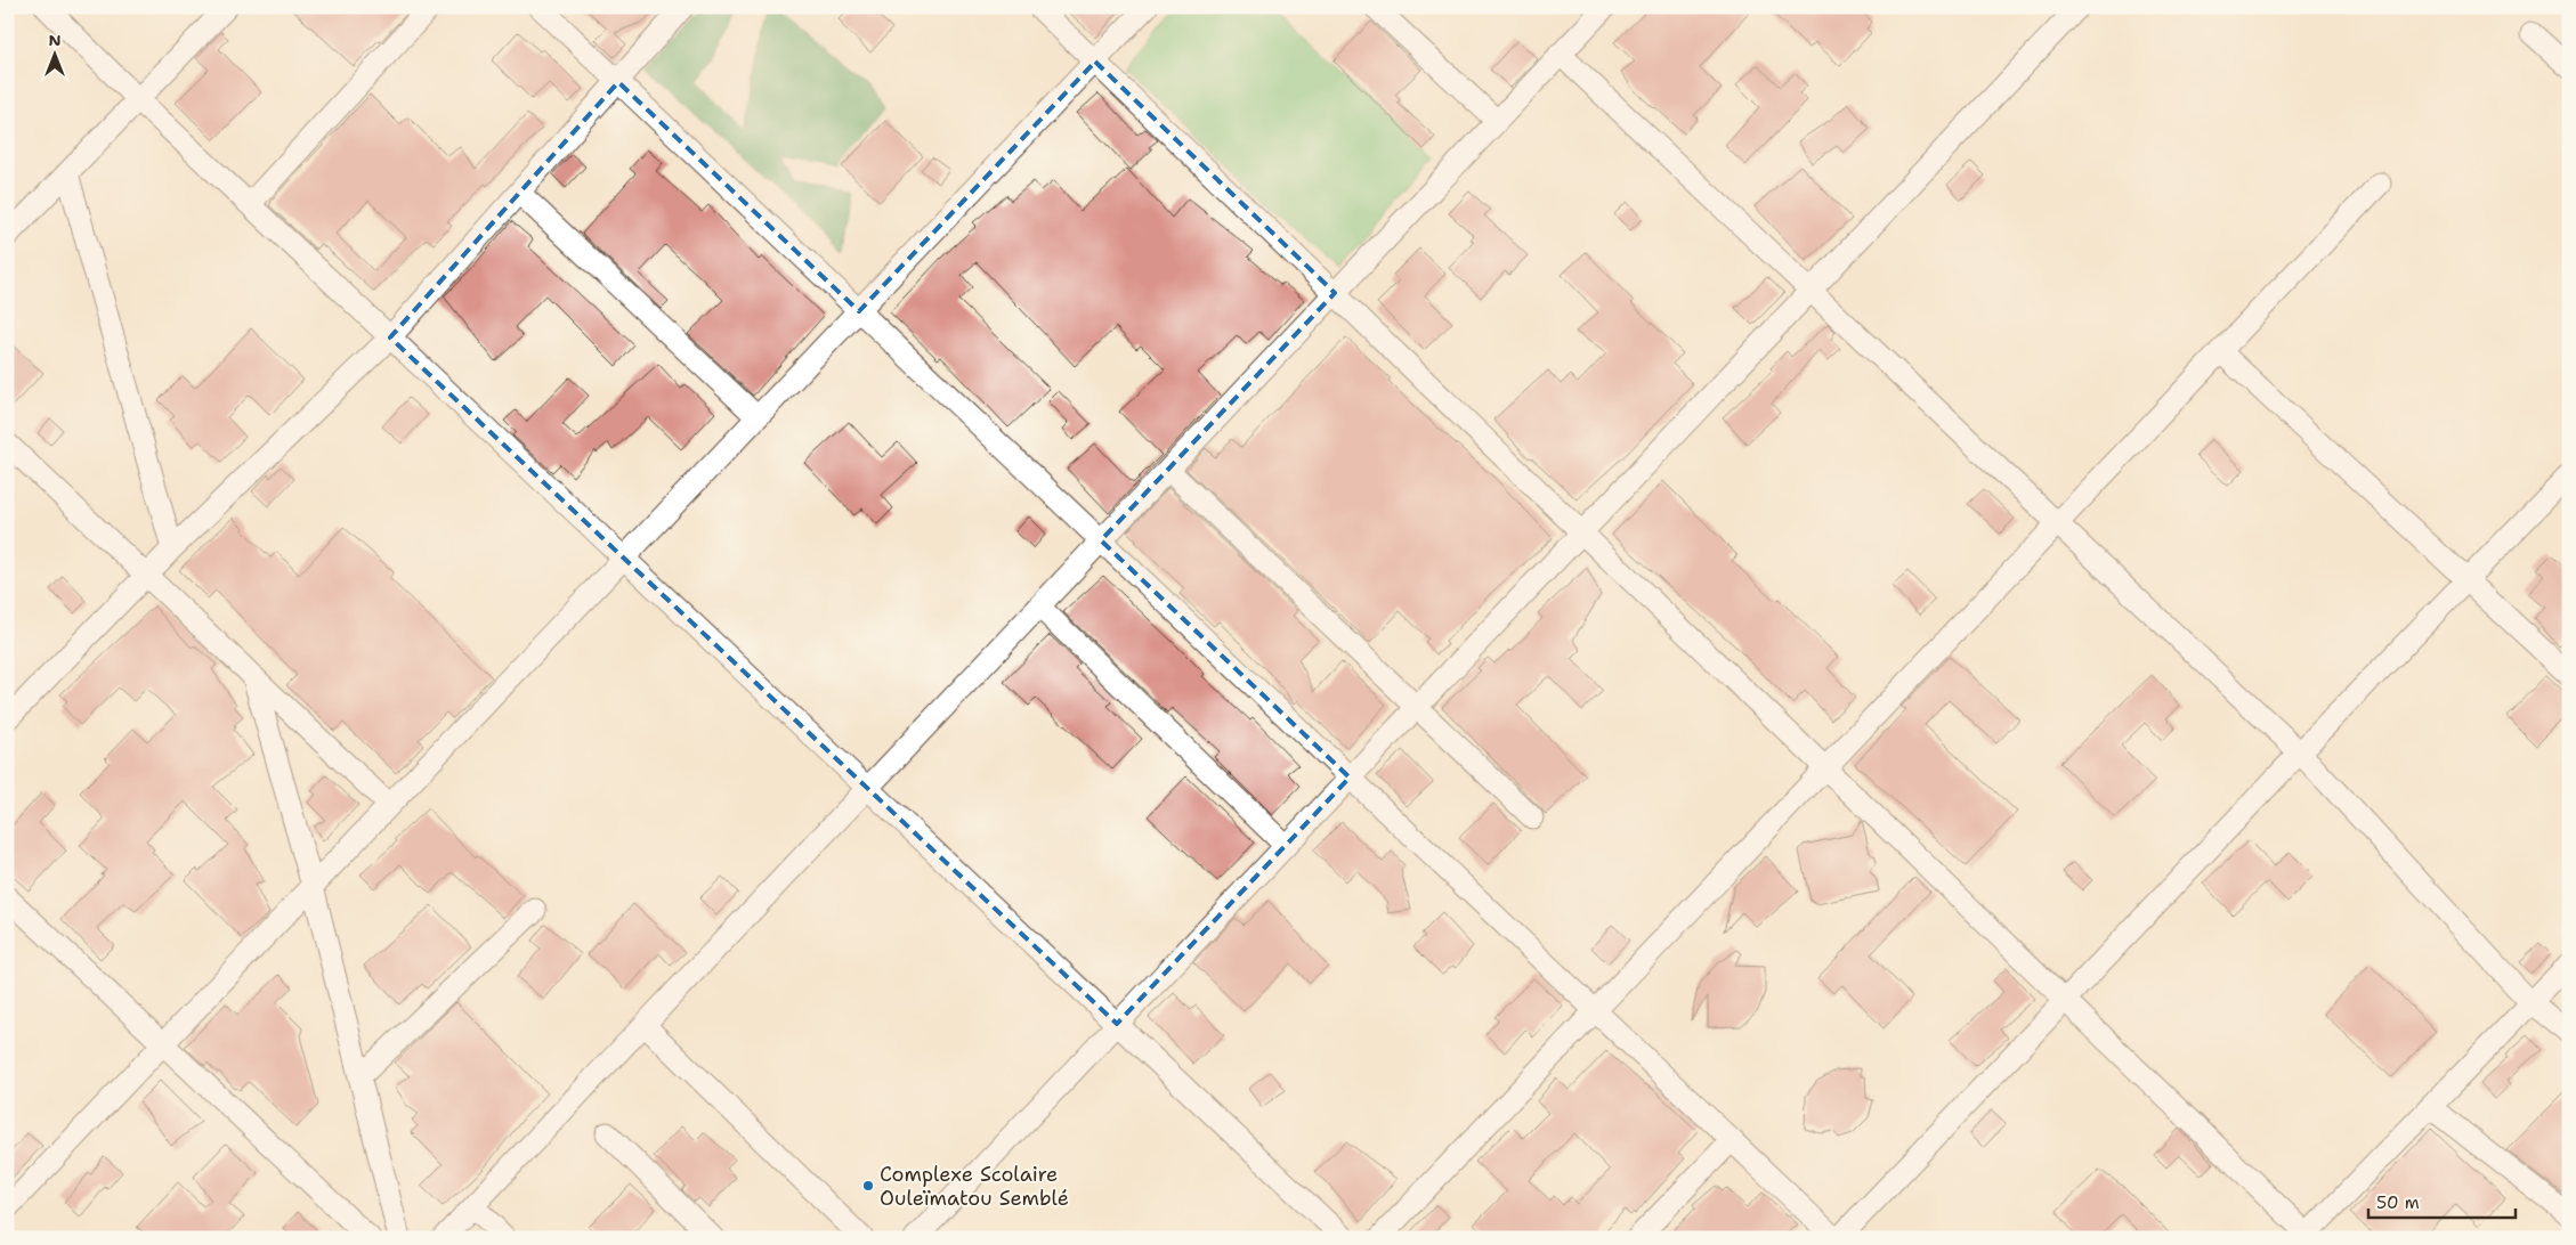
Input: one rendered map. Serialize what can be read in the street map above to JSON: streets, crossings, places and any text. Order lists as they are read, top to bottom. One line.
{"places":["Complexe Scolaire Ouleïmatou Semblé"],"scale_bar":"50 m","north":"top"}
